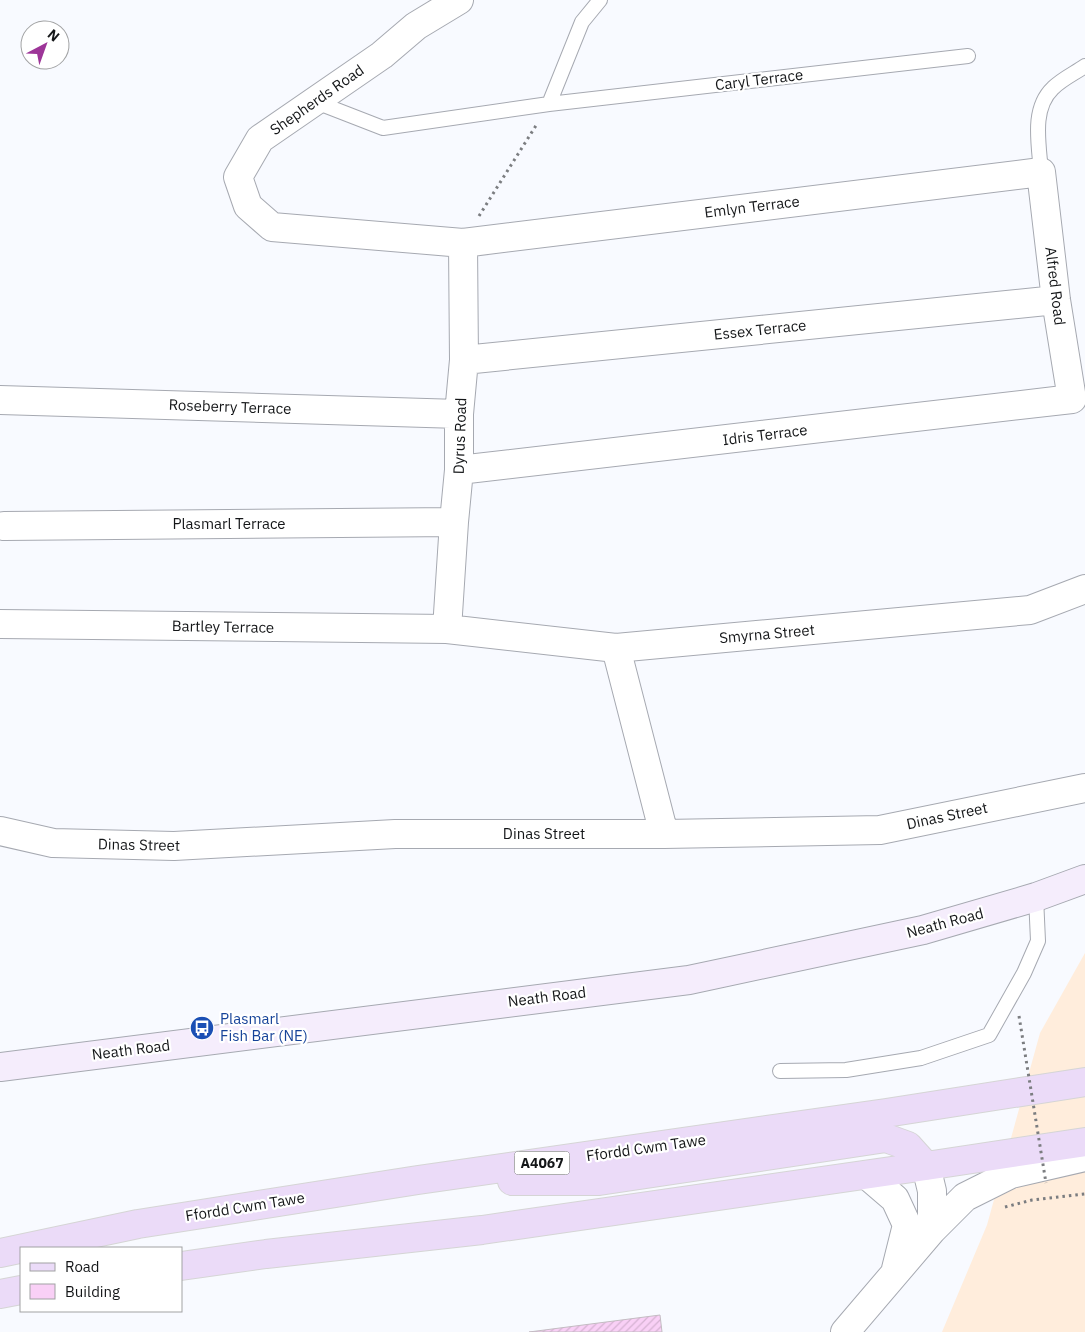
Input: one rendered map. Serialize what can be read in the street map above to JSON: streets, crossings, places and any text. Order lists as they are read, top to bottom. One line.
{"streets":{"main road":["Neath Road","Ffordd Cwm Tawe","A4067"],"street":["Shepherds Road","Emlyn Terrace","Alfred Road","Essex Terrace","Roseberry Terrace","Idris Terrace","Dyrus Road","Plasmarl Terrace","Bartley Terrace","Smyrna Street","Dinas Street"],"lane":["Caryl Terrace"]},"crossings":[["Caryl Terrace","Shepherds Road"],["Shepherds Road","Emlyn Terrace"],["Emlyn Terrace","Alfred Road"],["Emlyn Terrace","Dyrus Road"],["Alfred Road","Essex Terrace"],["Alfred Road","Idris Terrace"],["Essex Terrace","Dyrus Road"],["Roseberry Terrace","Dyrus Road"],["Idris Terrace","Dyrus Road"],["Dyrus Road","Plasmarl Terrace"],["Dyrus Road","Bartley Terrace"],["Dyrus Road","Smyrna Street"],["Bartley Terrace","Smyrna Street"]],"places":{"bus stop":["Plasmarl Fish Bar (NE)"]},"legend":["Road","Building"],"north":"top right"}
